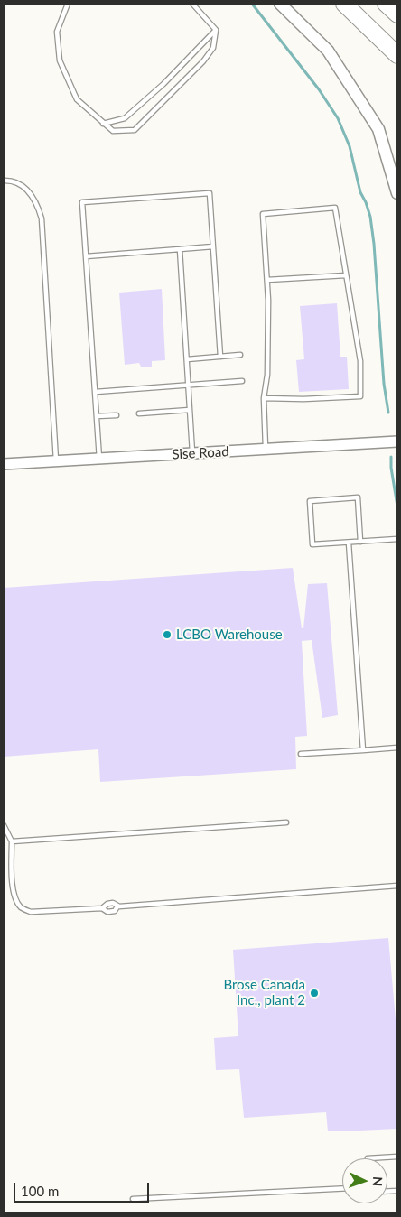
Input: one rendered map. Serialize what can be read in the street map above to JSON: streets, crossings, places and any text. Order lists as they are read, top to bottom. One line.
{"streets":{"street":["Sise Road"]},"places":["LCBO Warehouse","Brose Canada Inc., plant 2"],"scale_bar":"100 m","north":"right"}
